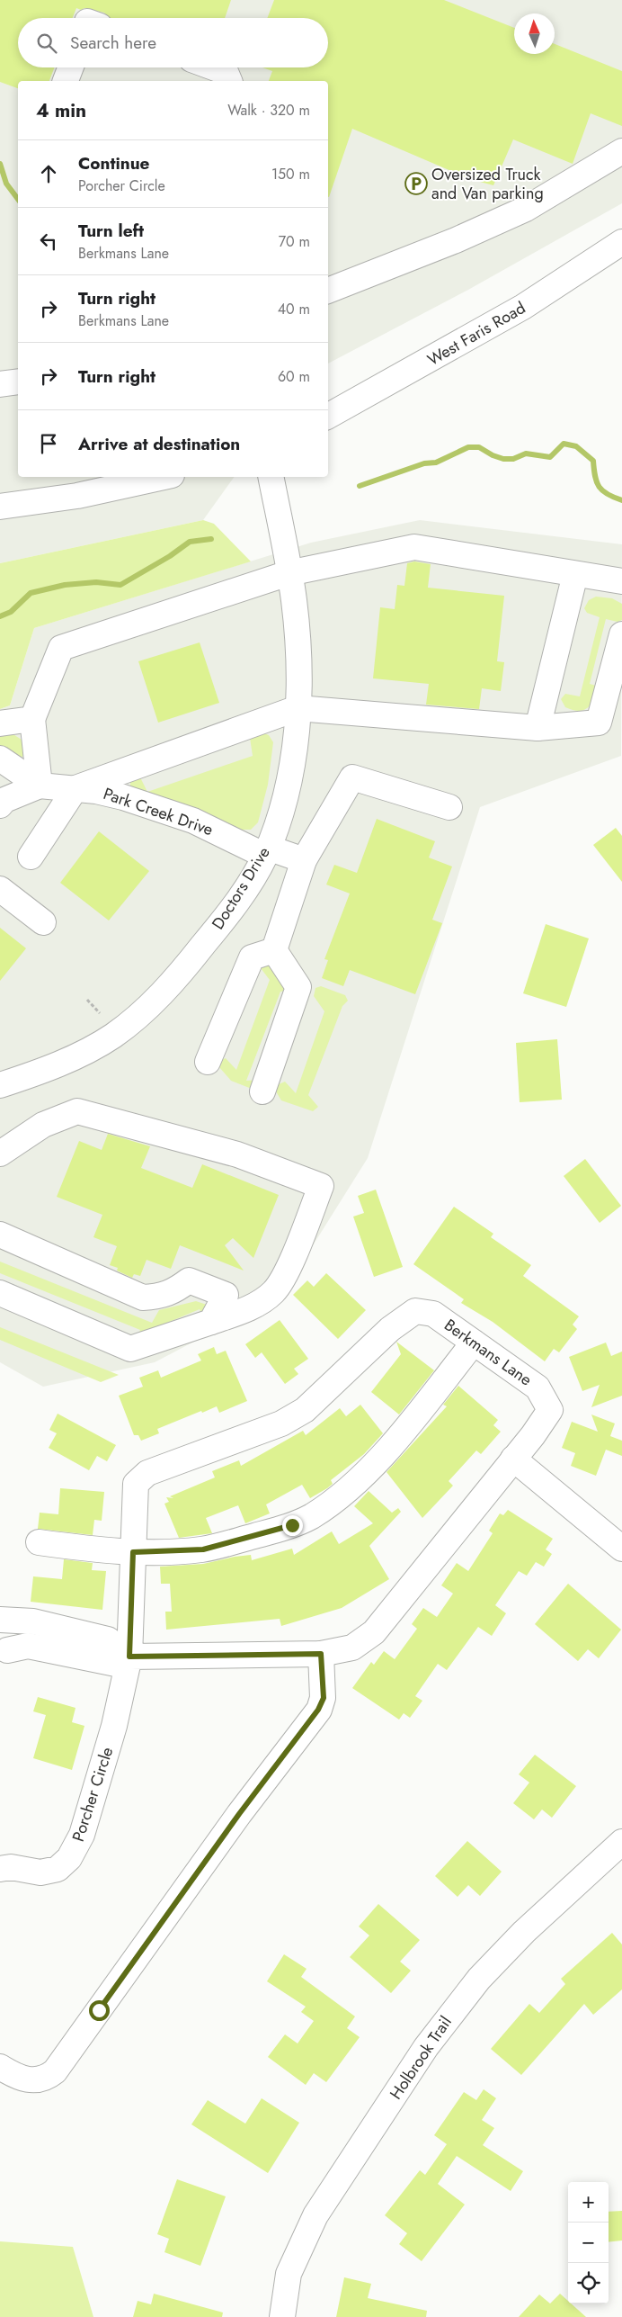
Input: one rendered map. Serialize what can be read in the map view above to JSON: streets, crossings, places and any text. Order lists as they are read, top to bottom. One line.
{"streets":{"street":["West Faris Road","Park Creek Drive","Doctors Drive","Berkmans Lane","Porcher Circle","Holbrook Trail"]},"crossings":[["Park Creek Drive","Doctors Drive"],["Berkmans Lane","Porcher Circle"]],"places":{"parking":["Oversized Truck and Van parking"]},"north":"top","page":{"search":"Search here","heading":["4 min","Walk · 320 m"],"list":[["Continue","Porcher Circle","150 m"],["Turn left","Berkmans Lane","70 m"],["Turn right","Berkmans Lane","40 m"],["Turn right","60 m"],"Arrive at destination"],"map_buttons":["+","−"]}}
